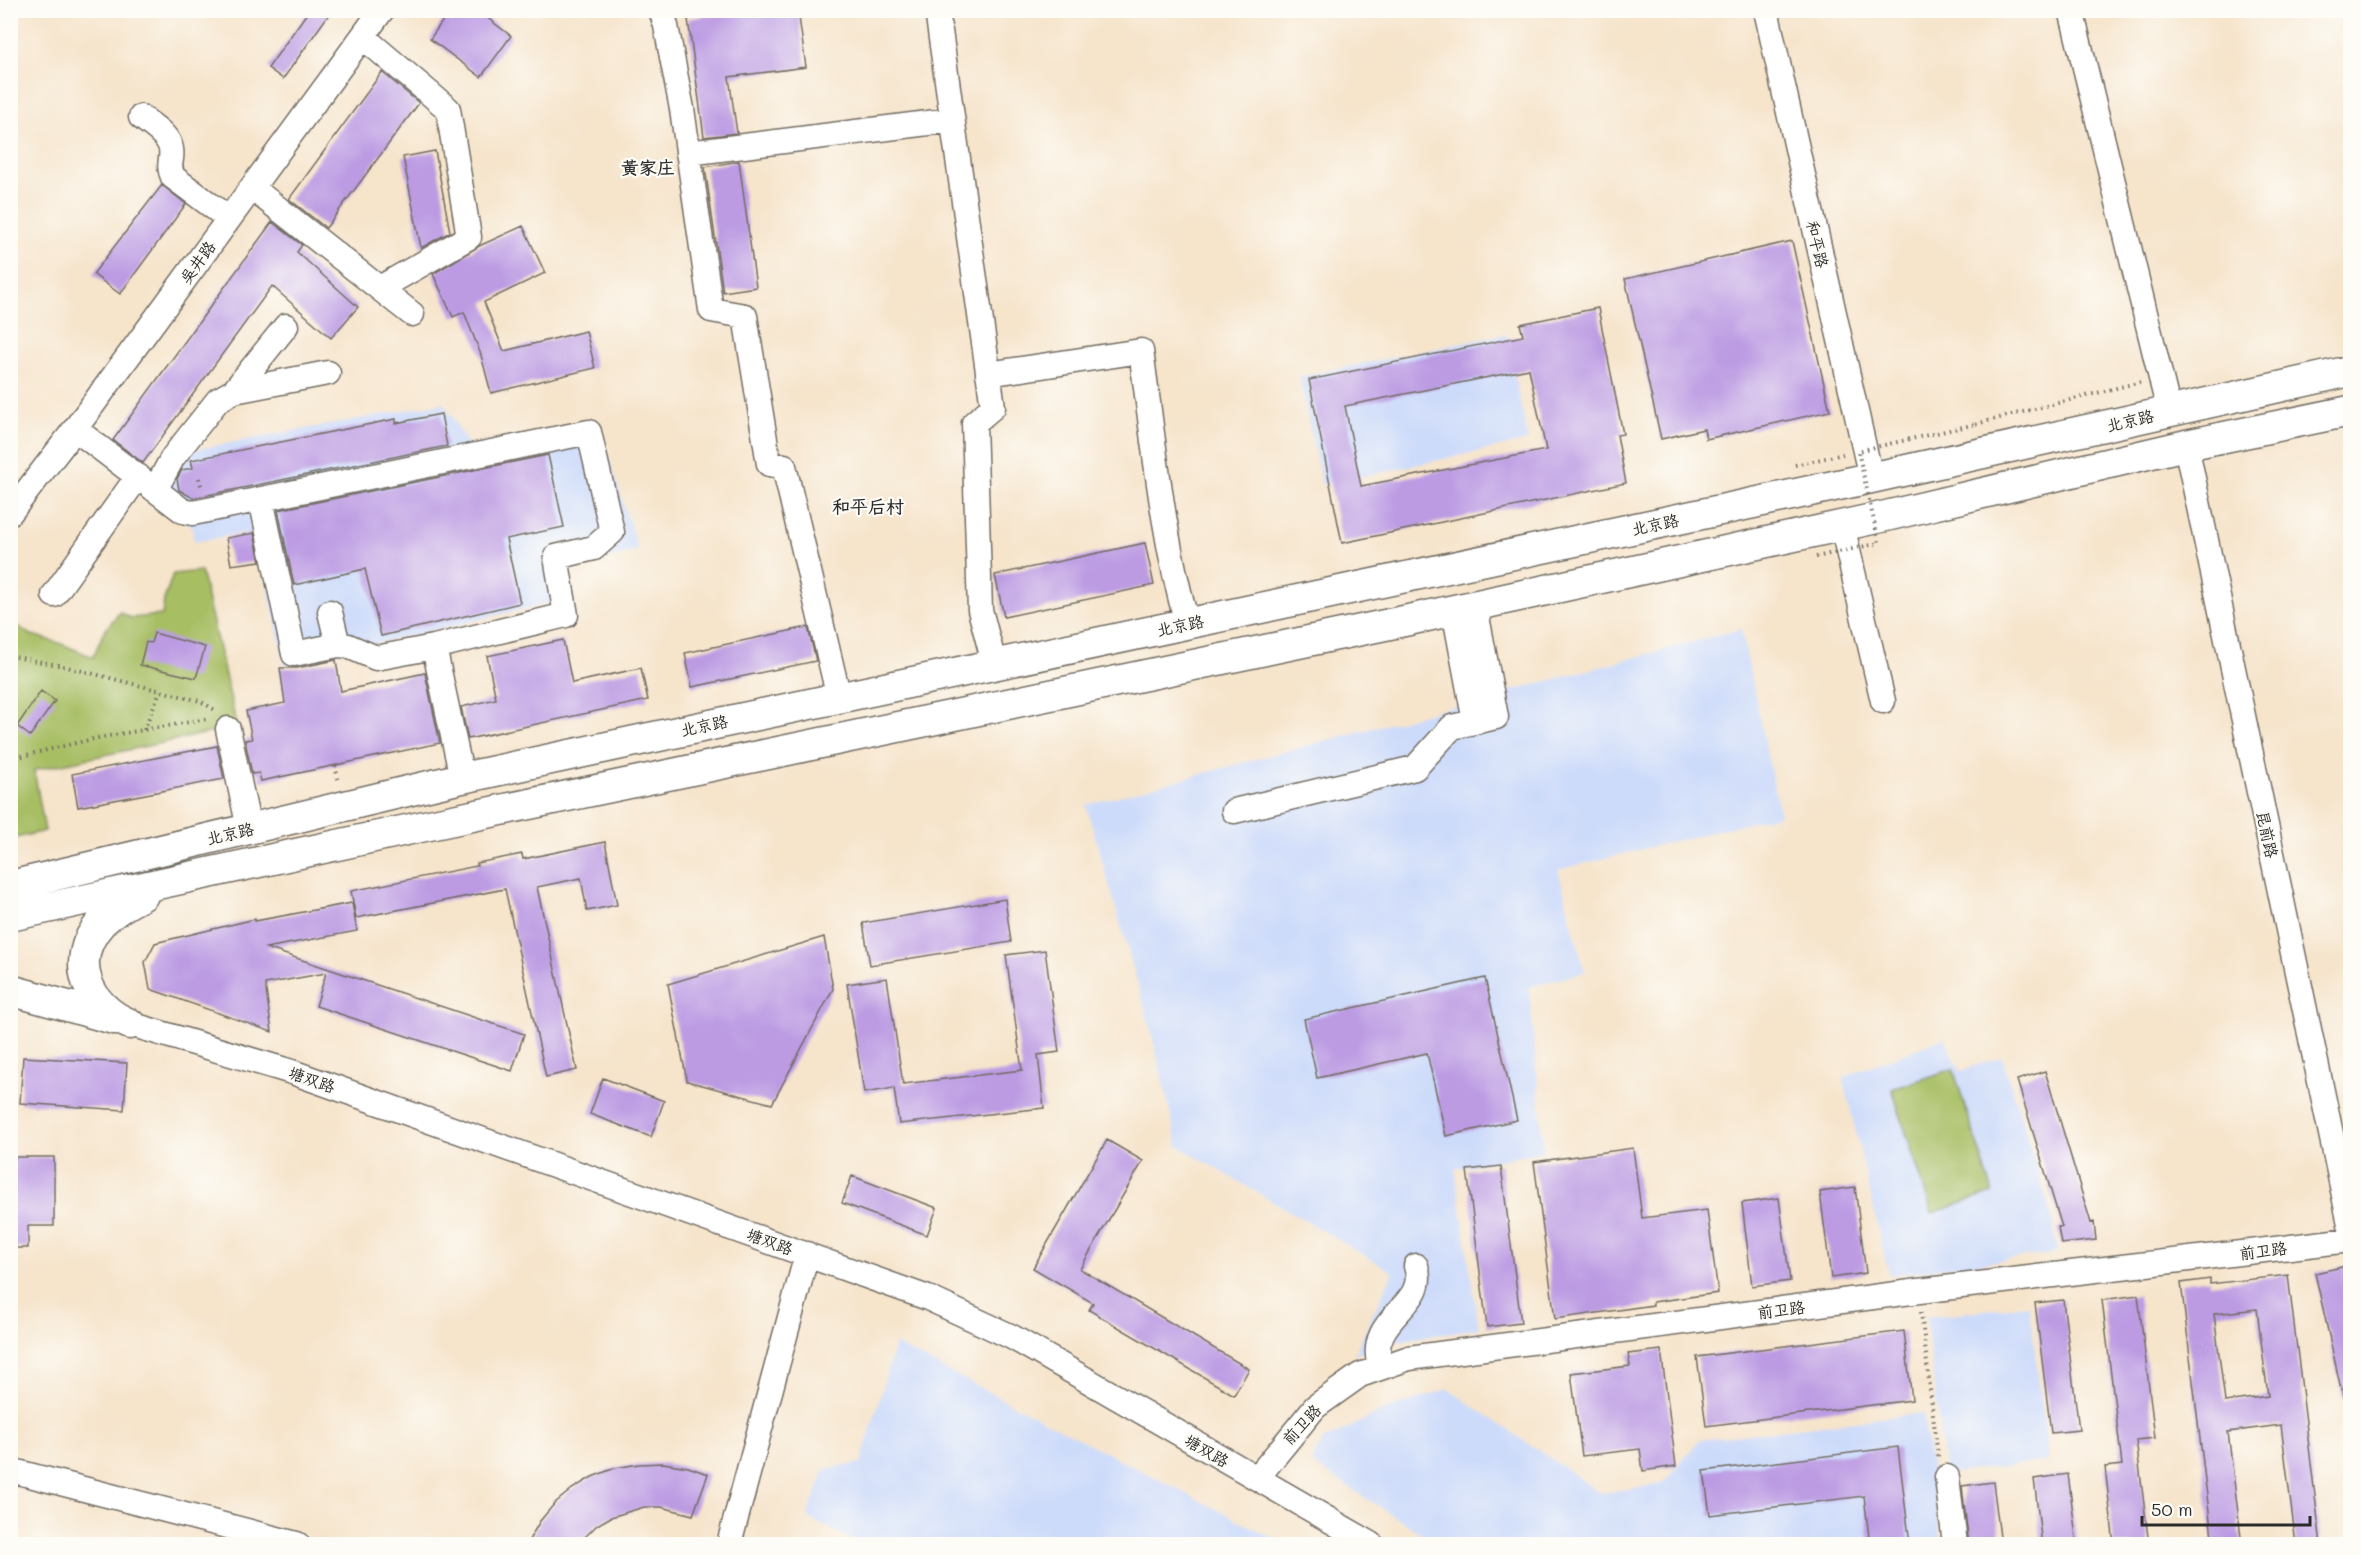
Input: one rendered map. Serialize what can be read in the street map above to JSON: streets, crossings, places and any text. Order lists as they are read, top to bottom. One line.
{"streets":{"main road":["北京路"],"street":["和平路","吴井路","昆前路","塘双路","前卫路"]},"crossings":[["和平路","北京路"],["塘双路","前卫路"]],"districts":["黄家庄","和平后村"],"scale_bar":"50 m"}
